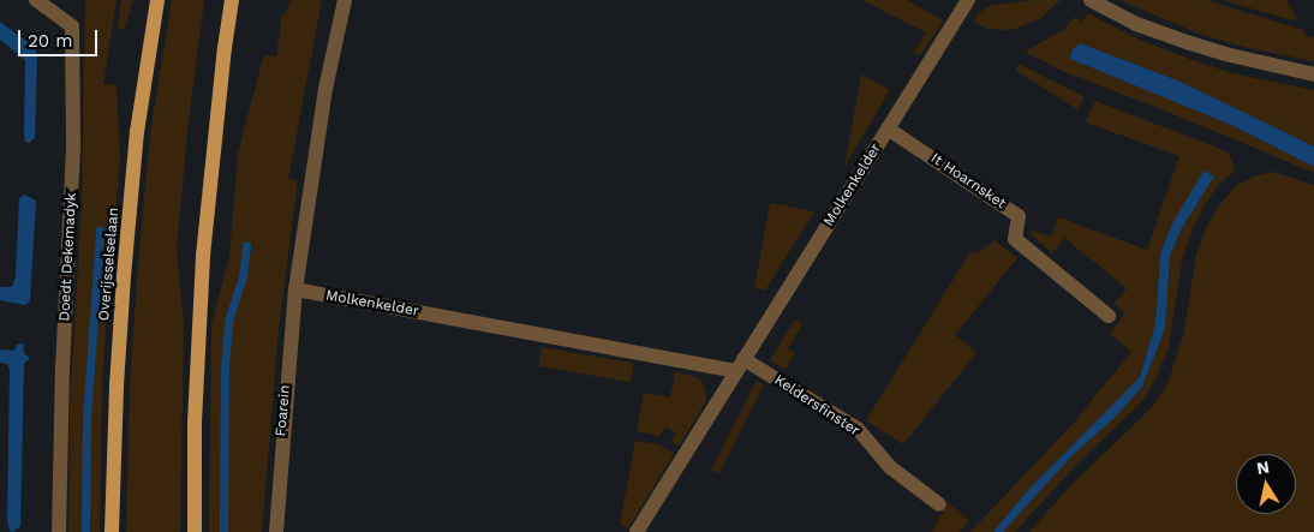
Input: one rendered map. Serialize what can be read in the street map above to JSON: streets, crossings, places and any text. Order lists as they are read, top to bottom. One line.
{"streets":{"main road":["Overijsselselaan"],"street":["It Hoarnsket","Molkenkelder","Doedt Dekemadyk","Keldersfinster","Foarein"]},"crossings":[["It Hoarnsket","Molkenkelder"],["Molkenkelder","Keldersfinster"],["Molkenkelder","Foarein"]],"scale_bar":"20 m","north":"top"}
